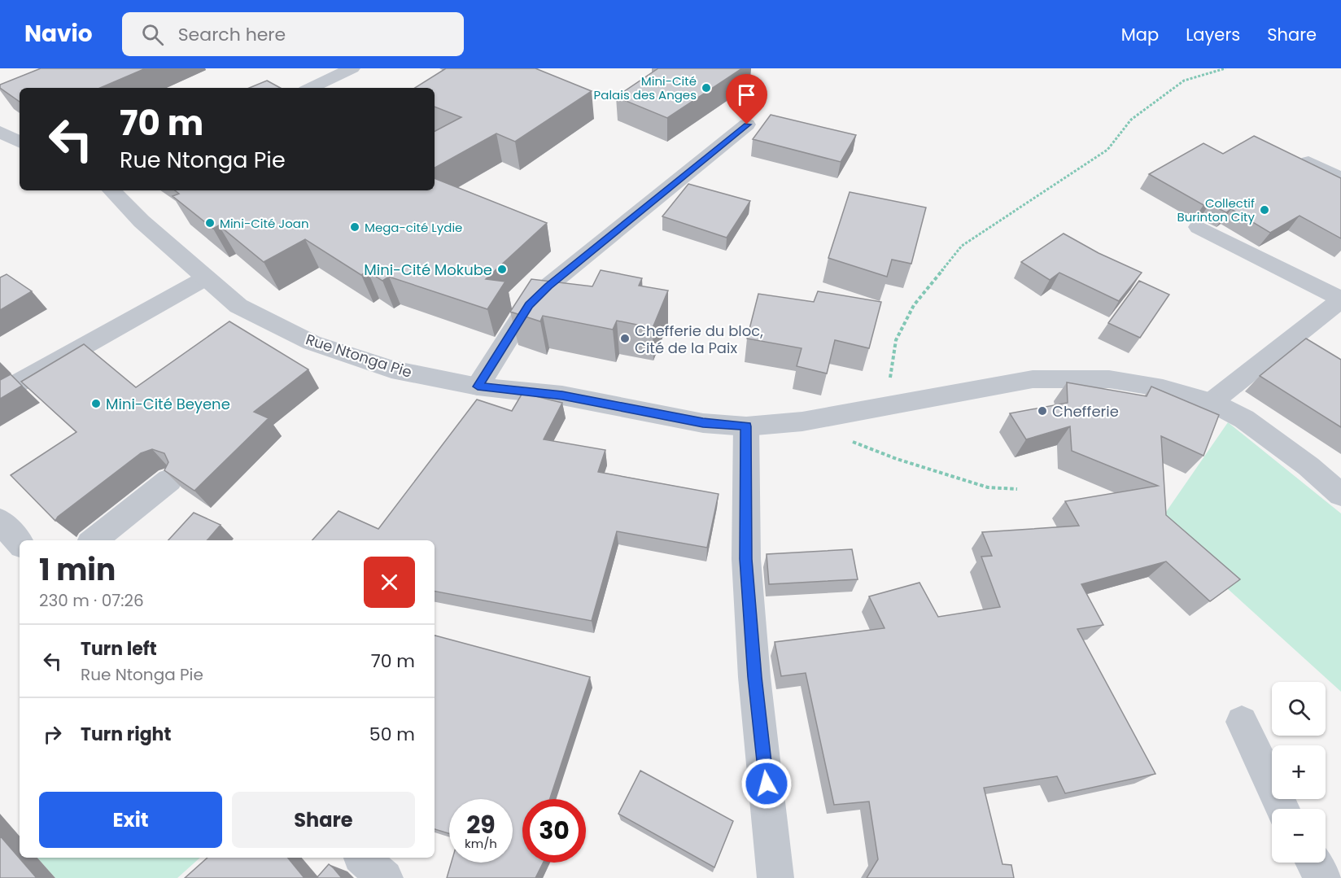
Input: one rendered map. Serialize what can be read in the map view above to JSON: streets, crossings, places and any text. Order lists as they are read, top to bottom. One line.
{"streets":{"street":["Rue Ntonga Pie"]},"places":["Mini-Cité Palais des Anges","Collectif Burinton City","Mini-Cité Joan","Mega-cité Lydie","Mini-Cité Mokube","Chefferie du bloc, Cité de la Paix","Mini-Cité Beyene","Chefferie"],"page":{"header":"Navio","search":"Search here","nav":["Map","Layers","Share"],"turn":["70 m","Rue Ntonga Pie"],"heading":["1 min","230 m · 07:26"],"list":[{"name":"Turn left","note":"Rue Ntonga Pie","value":"70 m"},{"name":"Turn right","value":"50 m"}],"map_buttons":["+","−"],"buttons":["Exit","Share"],"speed":"29 km/h","limit":"30"}}
